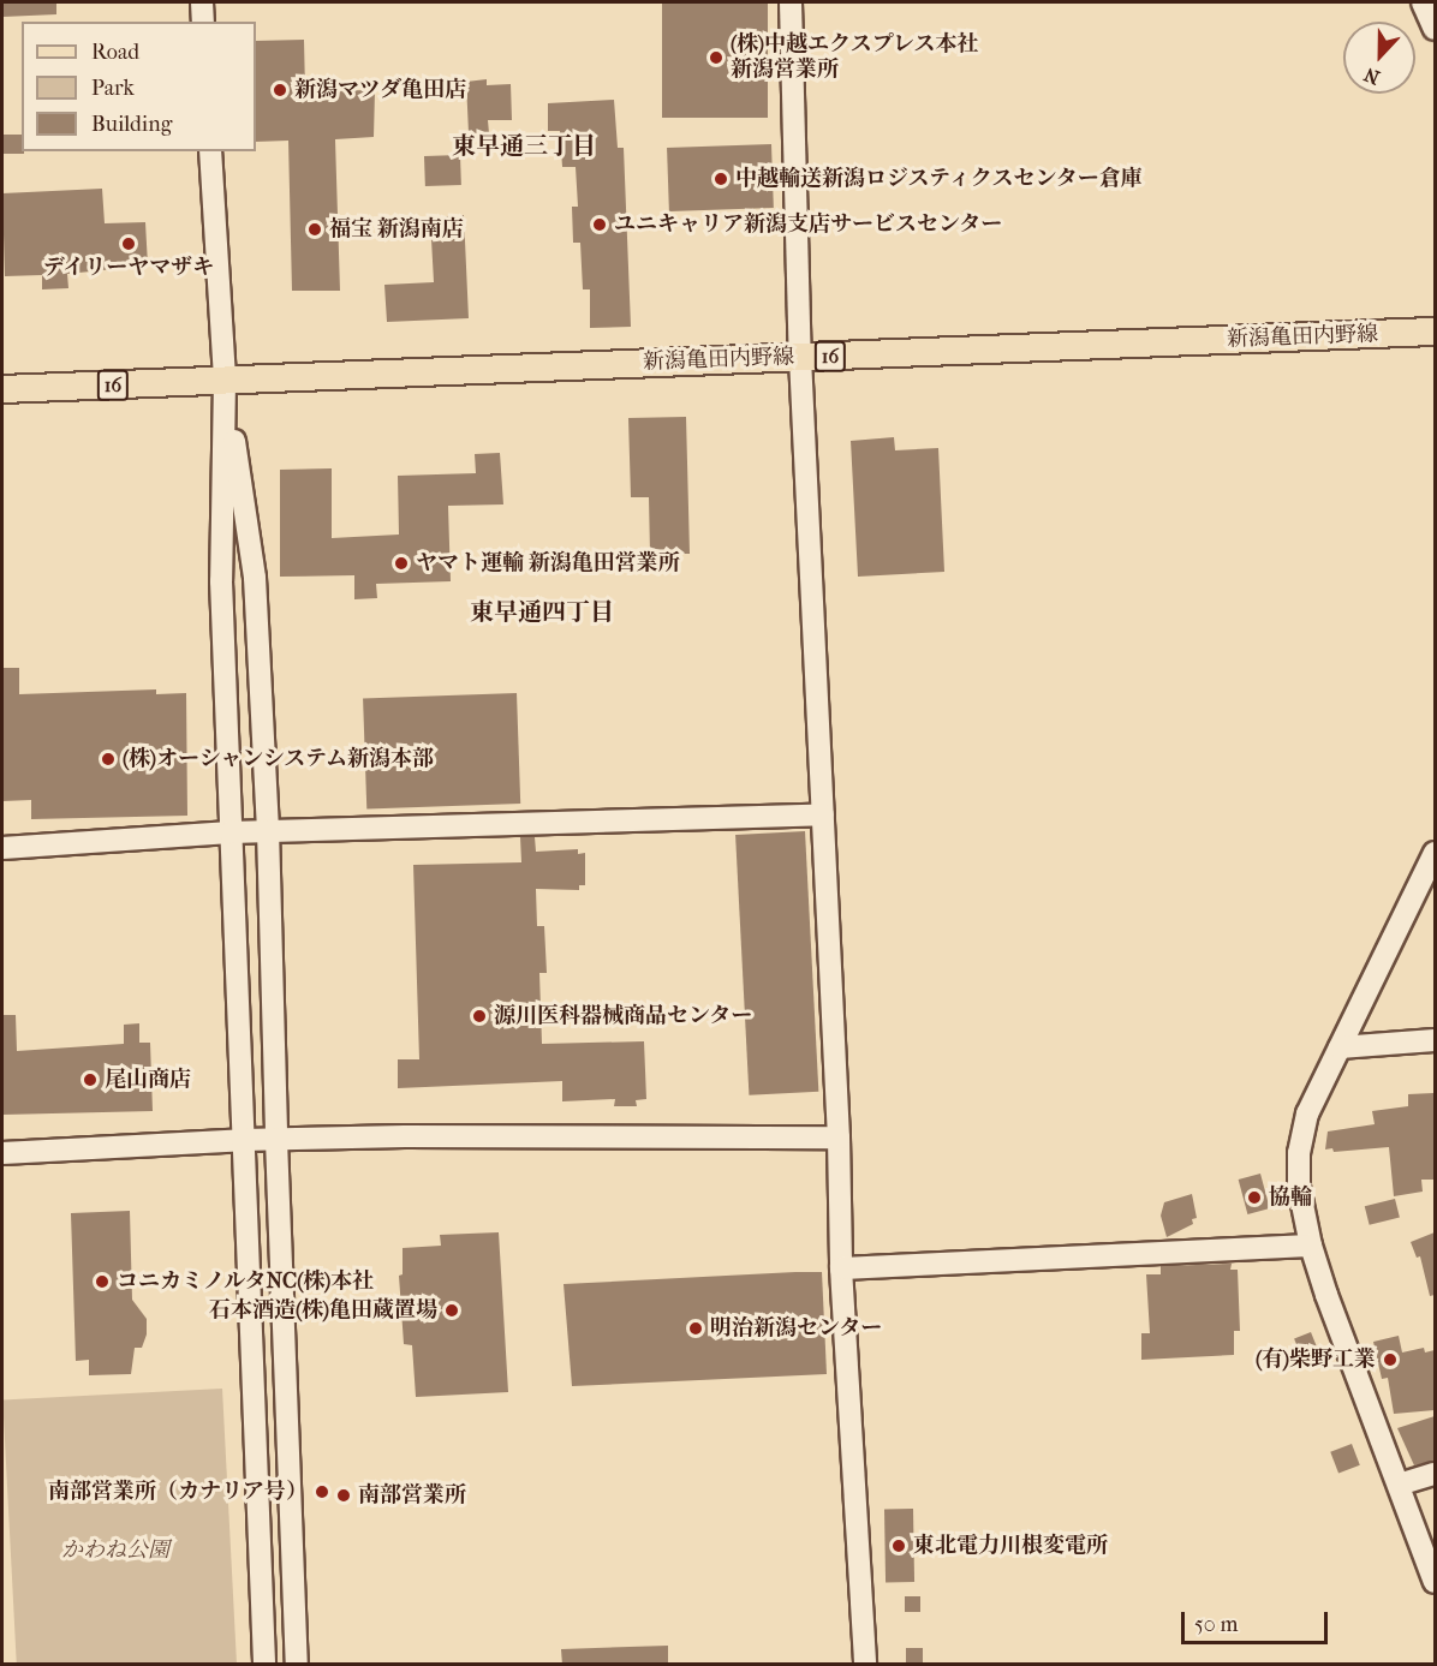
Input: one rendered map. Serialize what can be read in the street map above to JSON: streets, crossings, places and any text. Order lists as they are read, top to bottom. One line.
{"streets":{"main road":["新潟亀田内野線","16"]},"districts":["東早通三丁目","東早通四丁目"],"parks":["かわね公園"],"places":["(株)中越エクスプレス本社 新潟営業所","新潟マツダ亀田店","中越輸送新潟ロジスティクスセンター倉庫","ユニキャリア新潟支店サービスセンター","福宝 新潟南店","デイリーヤマザキ","ヤマト運輸 新潟亀田営業所","(株)オーシャンシステム新潟本部","源川医科器械商品センター","尾山商店","協輪","コニカミノルタNC(株)本社","石本酒造(株)亀田蔵置場","明治新潟センター","(有)柴野工業","南部営業所（カナリア号）","南部営業所","東北電力川根変電所"],"legend":["Road","Park","Building"],"scale_bar":"50 m","north":"bottom"}
